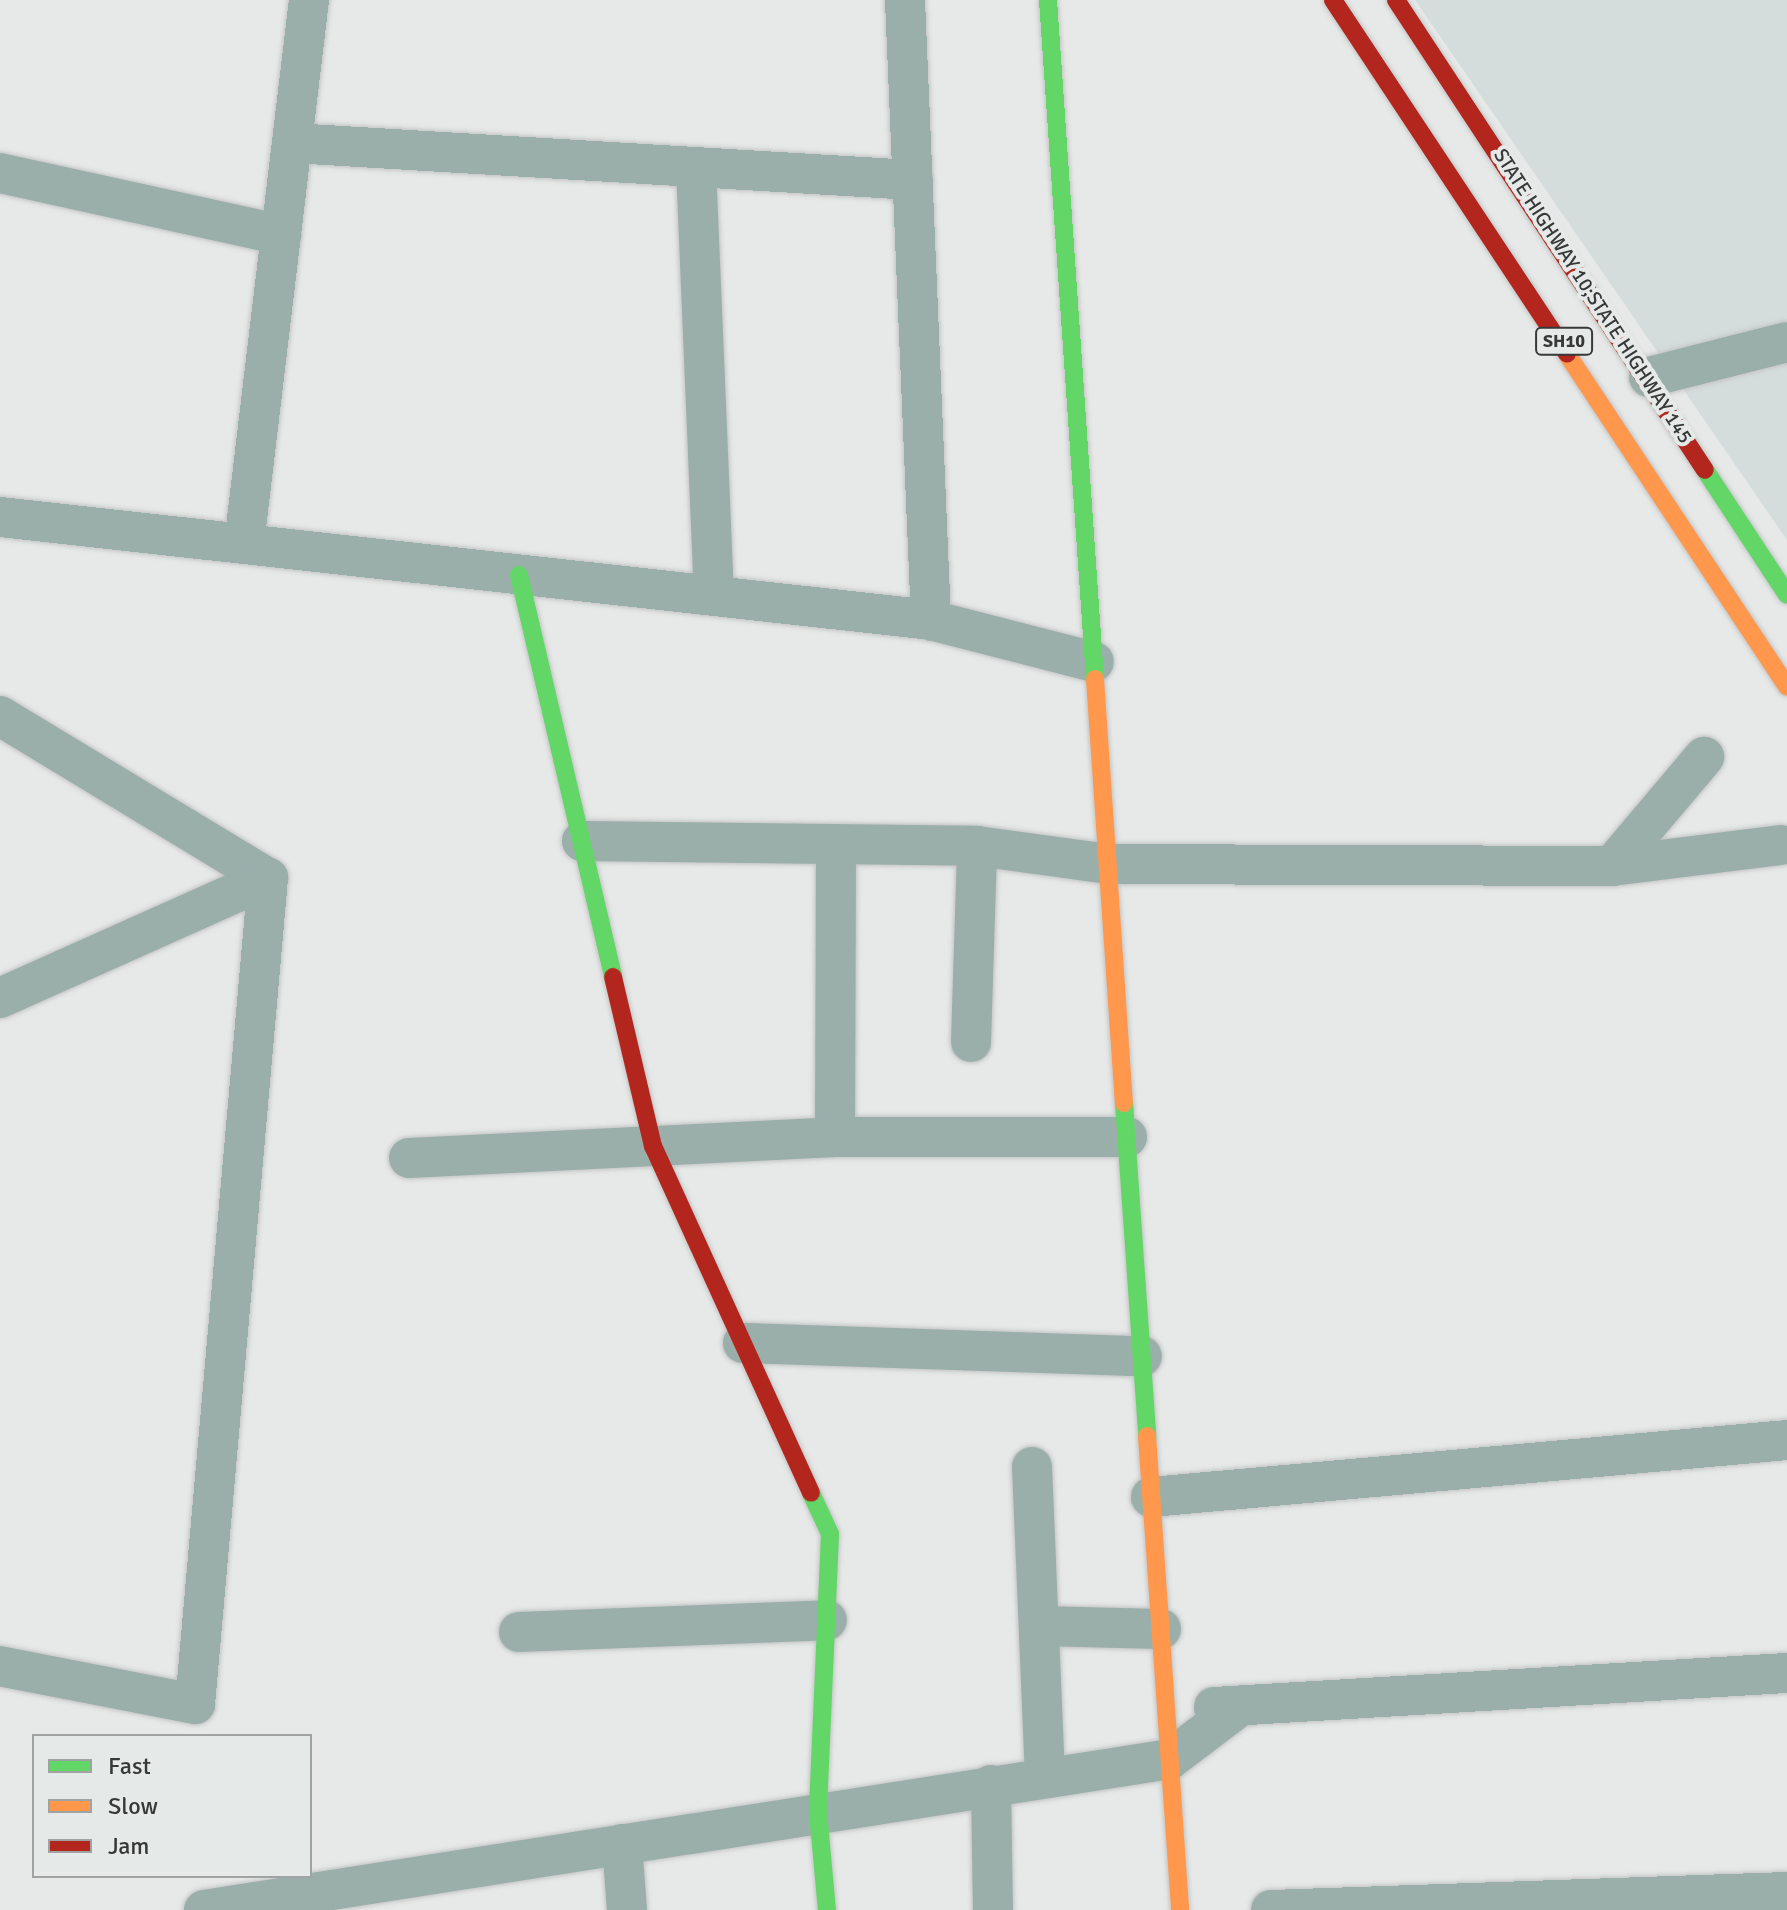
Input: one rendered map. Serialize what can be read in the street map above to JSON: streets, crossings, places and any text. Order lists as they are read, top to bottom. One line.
{"streets":{"street":["STATE HIGHWAY 10;STATE HIGHWAY 145","SH10"]},"legend":["Fast","Slow","Jam"]}
